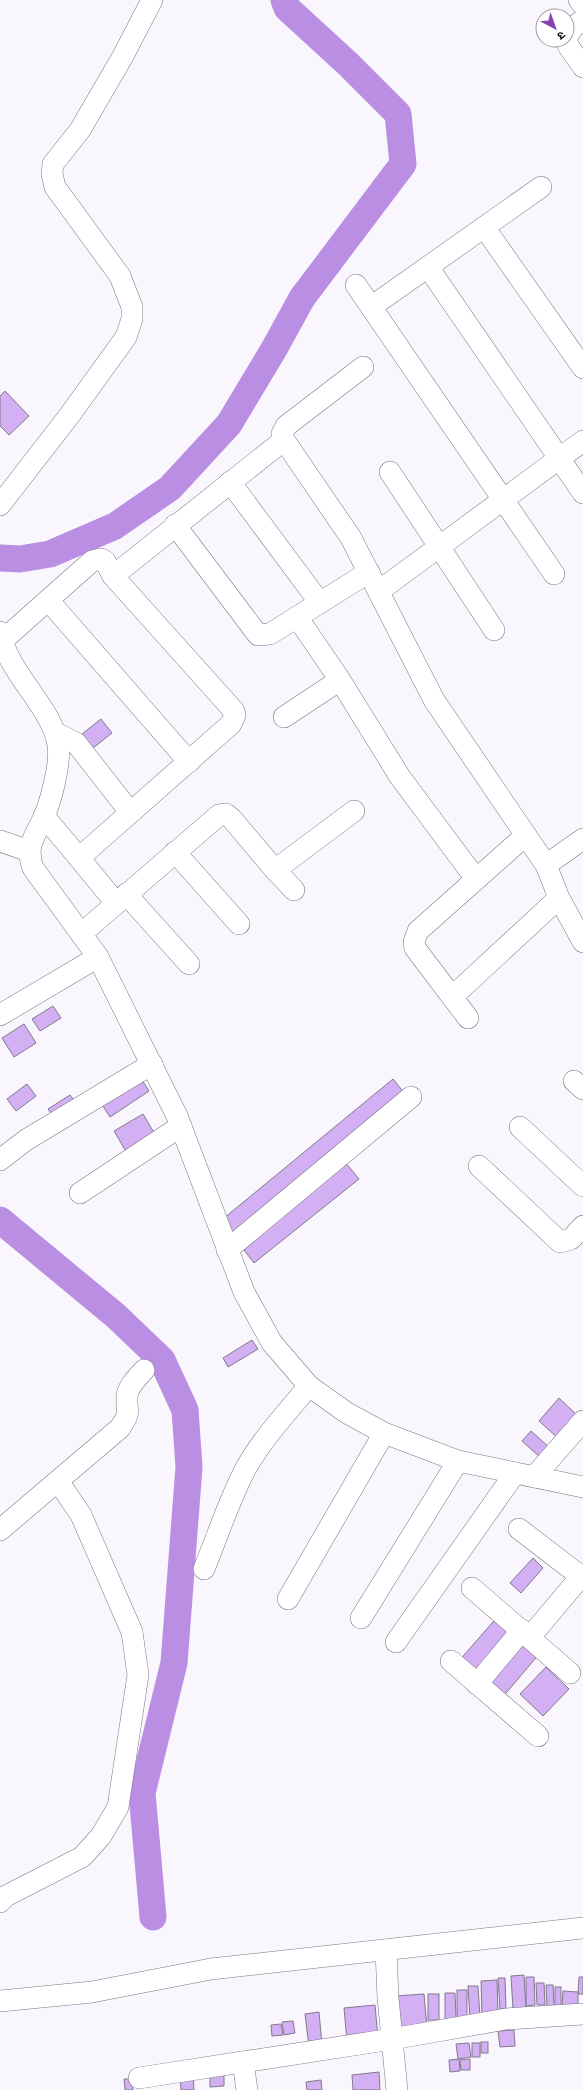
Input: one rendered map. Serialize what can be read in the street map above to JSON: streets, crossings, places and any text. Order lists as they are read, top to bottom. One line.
{"north":"bottom right"}
